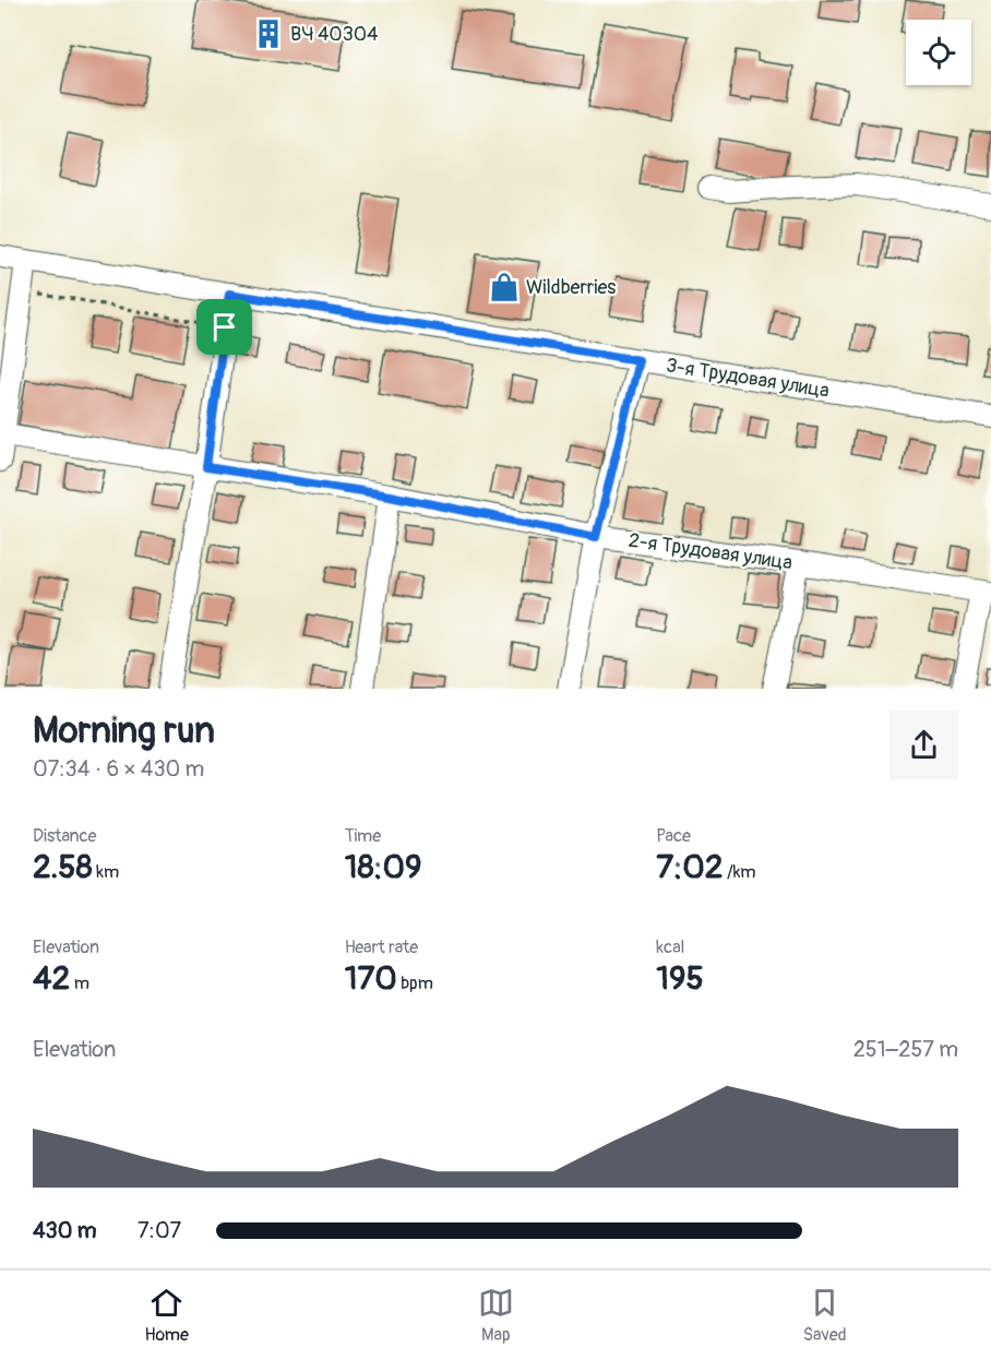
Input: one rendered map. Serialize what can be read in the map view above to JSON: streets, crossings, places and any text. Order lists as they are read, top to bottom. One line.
{"streets":{"street":["3-я Трудовая улица","2-я Трудовая улица"]},"places":{"building":["ВЧ 40304"],"shop":["Wildberries"]},"page":{"heading":["Morning run","07:34 · 6 × 430 m"],"stats":[["Distance","2.58 km"],["Time","18:09"],["Pace","7:02 /km"],["Elevation","42 m"],["Heart rate","170 bpm"],["kcal","195"]],"chart":["Elevation","251–257 m"],"list":[{"name":"430 m","note":"7:07"}],"tabs":["Home","Map","Saved"]}}
